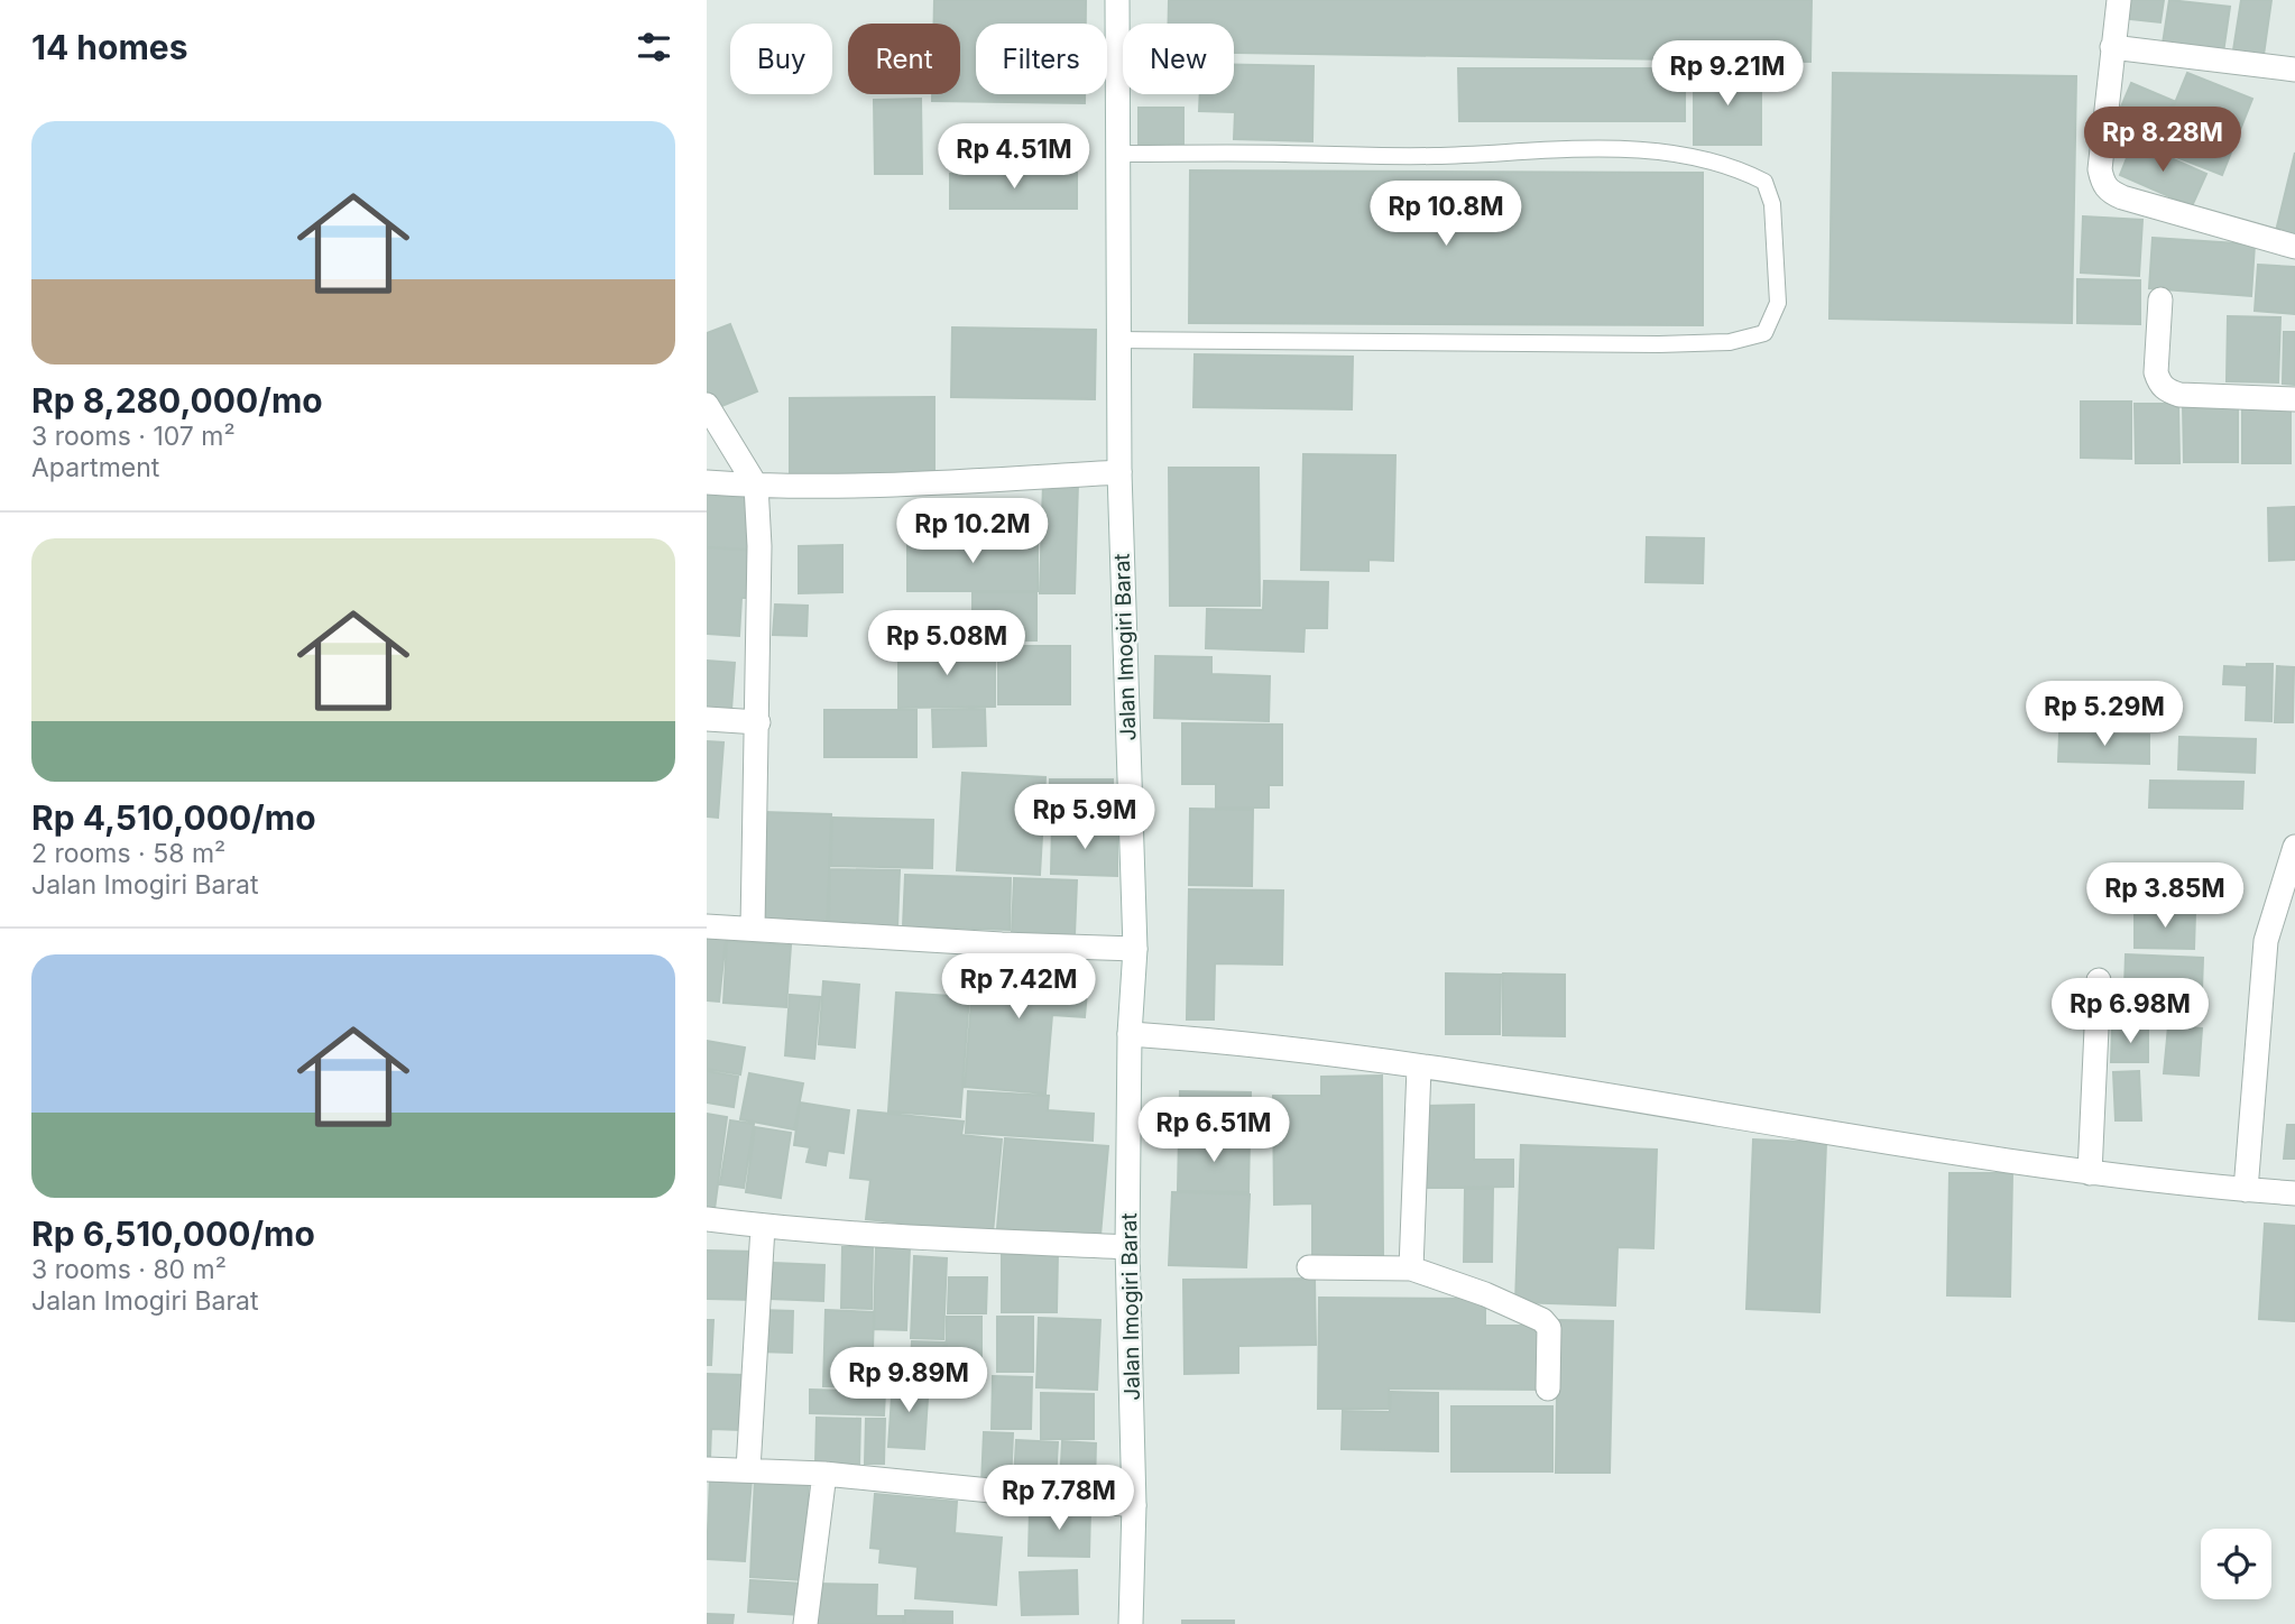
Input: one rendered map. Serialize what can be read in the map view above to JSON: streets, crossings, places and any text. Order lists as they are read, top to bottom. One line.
{"streets":{"street":["Jalan Imogiri Barat"]},"page":{"heading":"14 homes","chip":["Buy","Rent","Filters","New"],"price":["Rp 9.21M","Rp 8.28M","Rp 4.51M","Rp 10.8M","Rp 10.2M","Rp 5.08M","Rp 5.29M","Rp 5.9M","Rp 3.85M","Rp 7.42M","Rp 6.98M","Rp 6.51M","Rp 9.89M","Rp 7.78M"],"list":[{"name":"Rp 8,280,000/mo","note":"3 rooms · 107 m² · Apartment"},{"name":"Rp 4,510,000/mo","note":"2 rooms · 58 m² · Jalan Imogiri Barat"},{"name":"Rp 6,510,000/mo","note":"3 rooms · 80 m² · Jalan Imogiri Barat"}]}}
